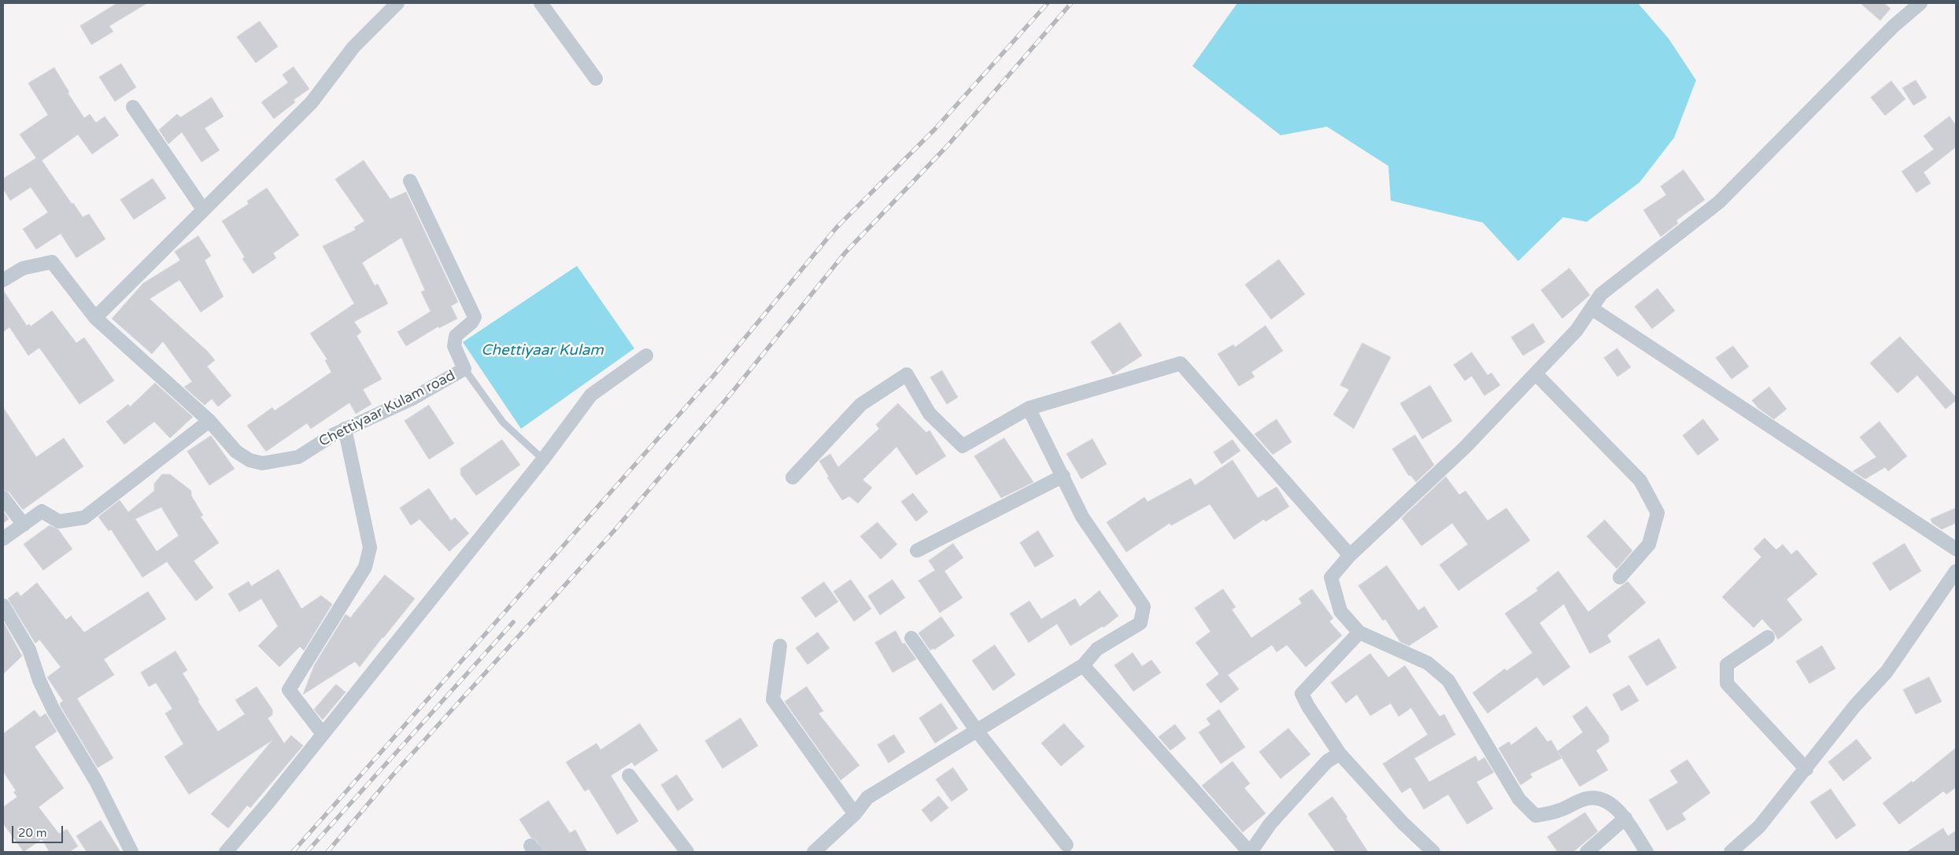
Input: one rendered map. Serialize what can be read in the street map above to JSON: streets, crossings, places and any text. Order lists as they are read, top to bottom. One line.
{"streets":{"street":["Chettiyaar Kulam road"]},"water":["Chettiyaar Kulam"],"scale_bar":"20 m"}
